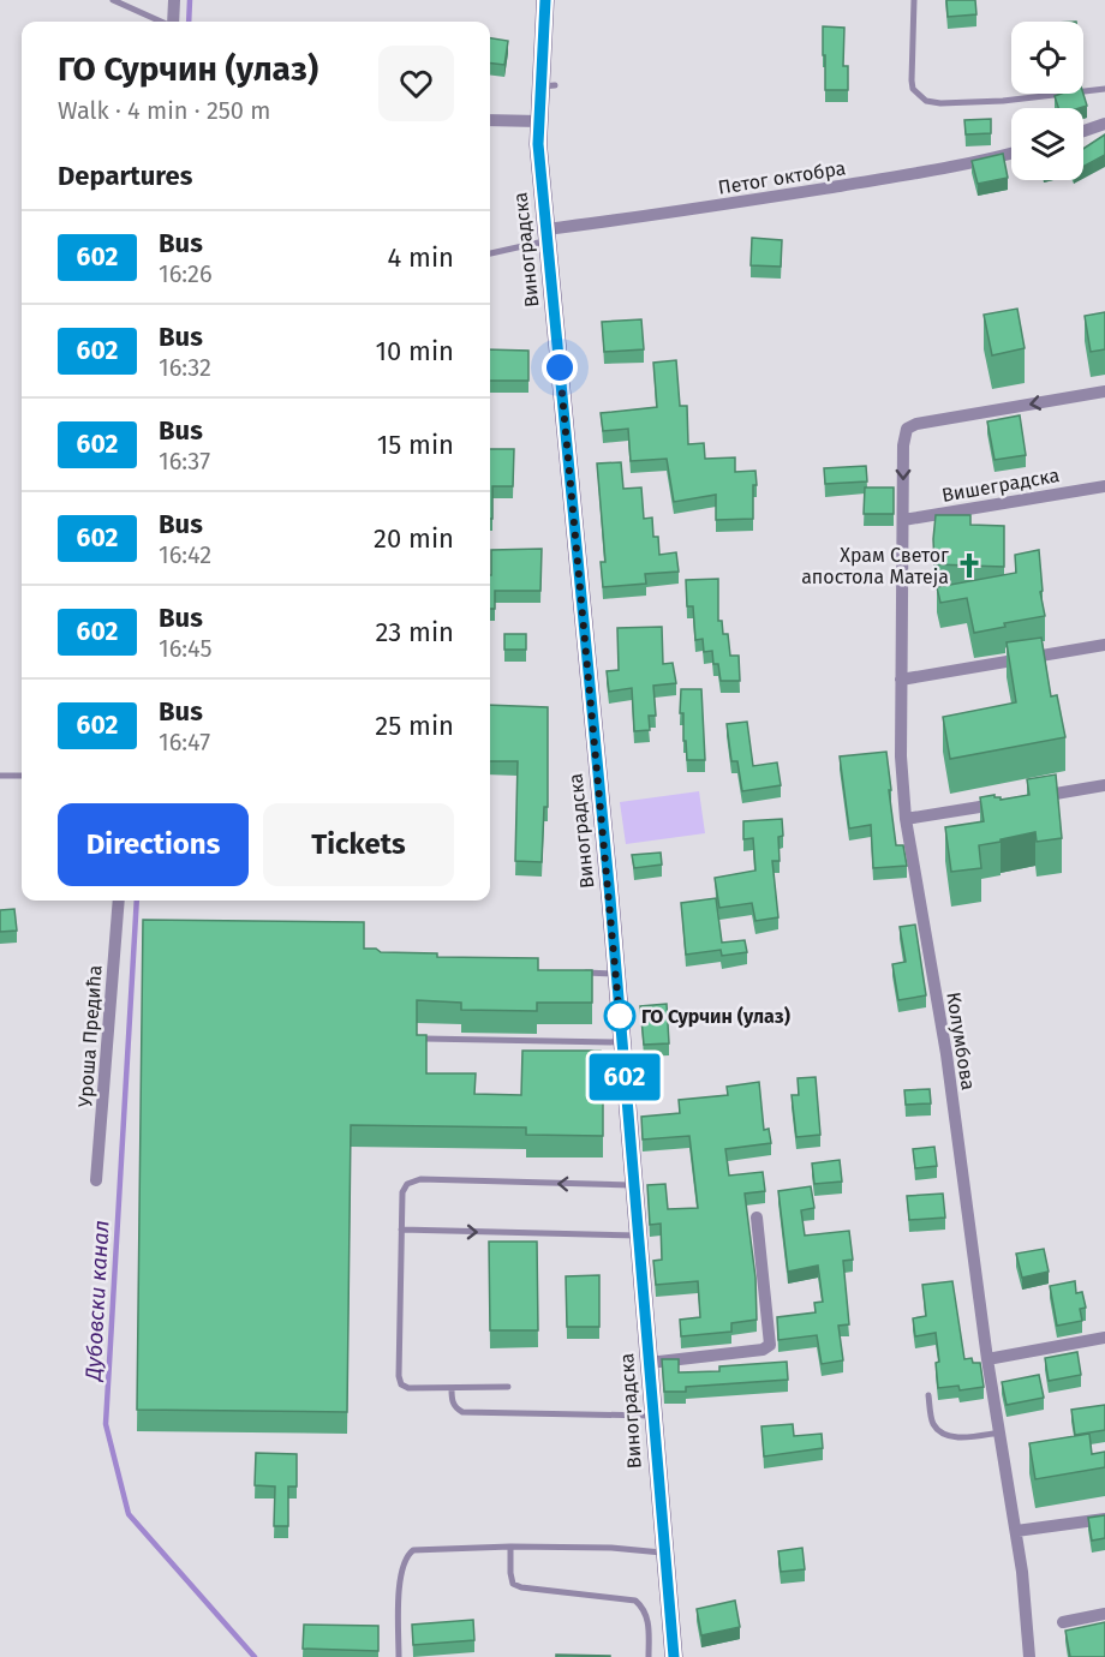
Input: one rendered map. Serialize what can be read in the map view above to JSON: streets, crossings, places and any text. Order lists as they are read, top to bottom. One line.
{"streets":{"street":["Петог октобра","Виноградска","Вишеградска","Уроша Предића","Колумбова"]},"crossings":[["Петог октобра","Виноградска"],["Вишеградска","Колумбова"]],"water":["Дубовски канал"],"places":{"church":["Храм Светог апостола Матеја"],"other":["ГО Сурчин (улаз)"]},"lines":["bus line 602"],"page":{"on_map":"602","heading":[["ГО Сурчин (улаз)","Walk · 4 min · 250 m"],"Departures"],"list":[{"mark":"602","name":"Bus","note":"16:26","value":"4 min"},{"mark":"602","name":"Bus","note":"16:32","value":"10 min"},{"mark":"602","name":"Bus","note":"16:37","value":"15 min"},{"mark":"602","name":"Bus","note":"16:42","value":"20 min"},{"mark":"602","name":"Bus","note":"16:45","value":"23 min"},{"mark":"602","name":"Bus","note":"16:47","value":"25 min"}],"buttons":["Directions","Tickets"]}}
